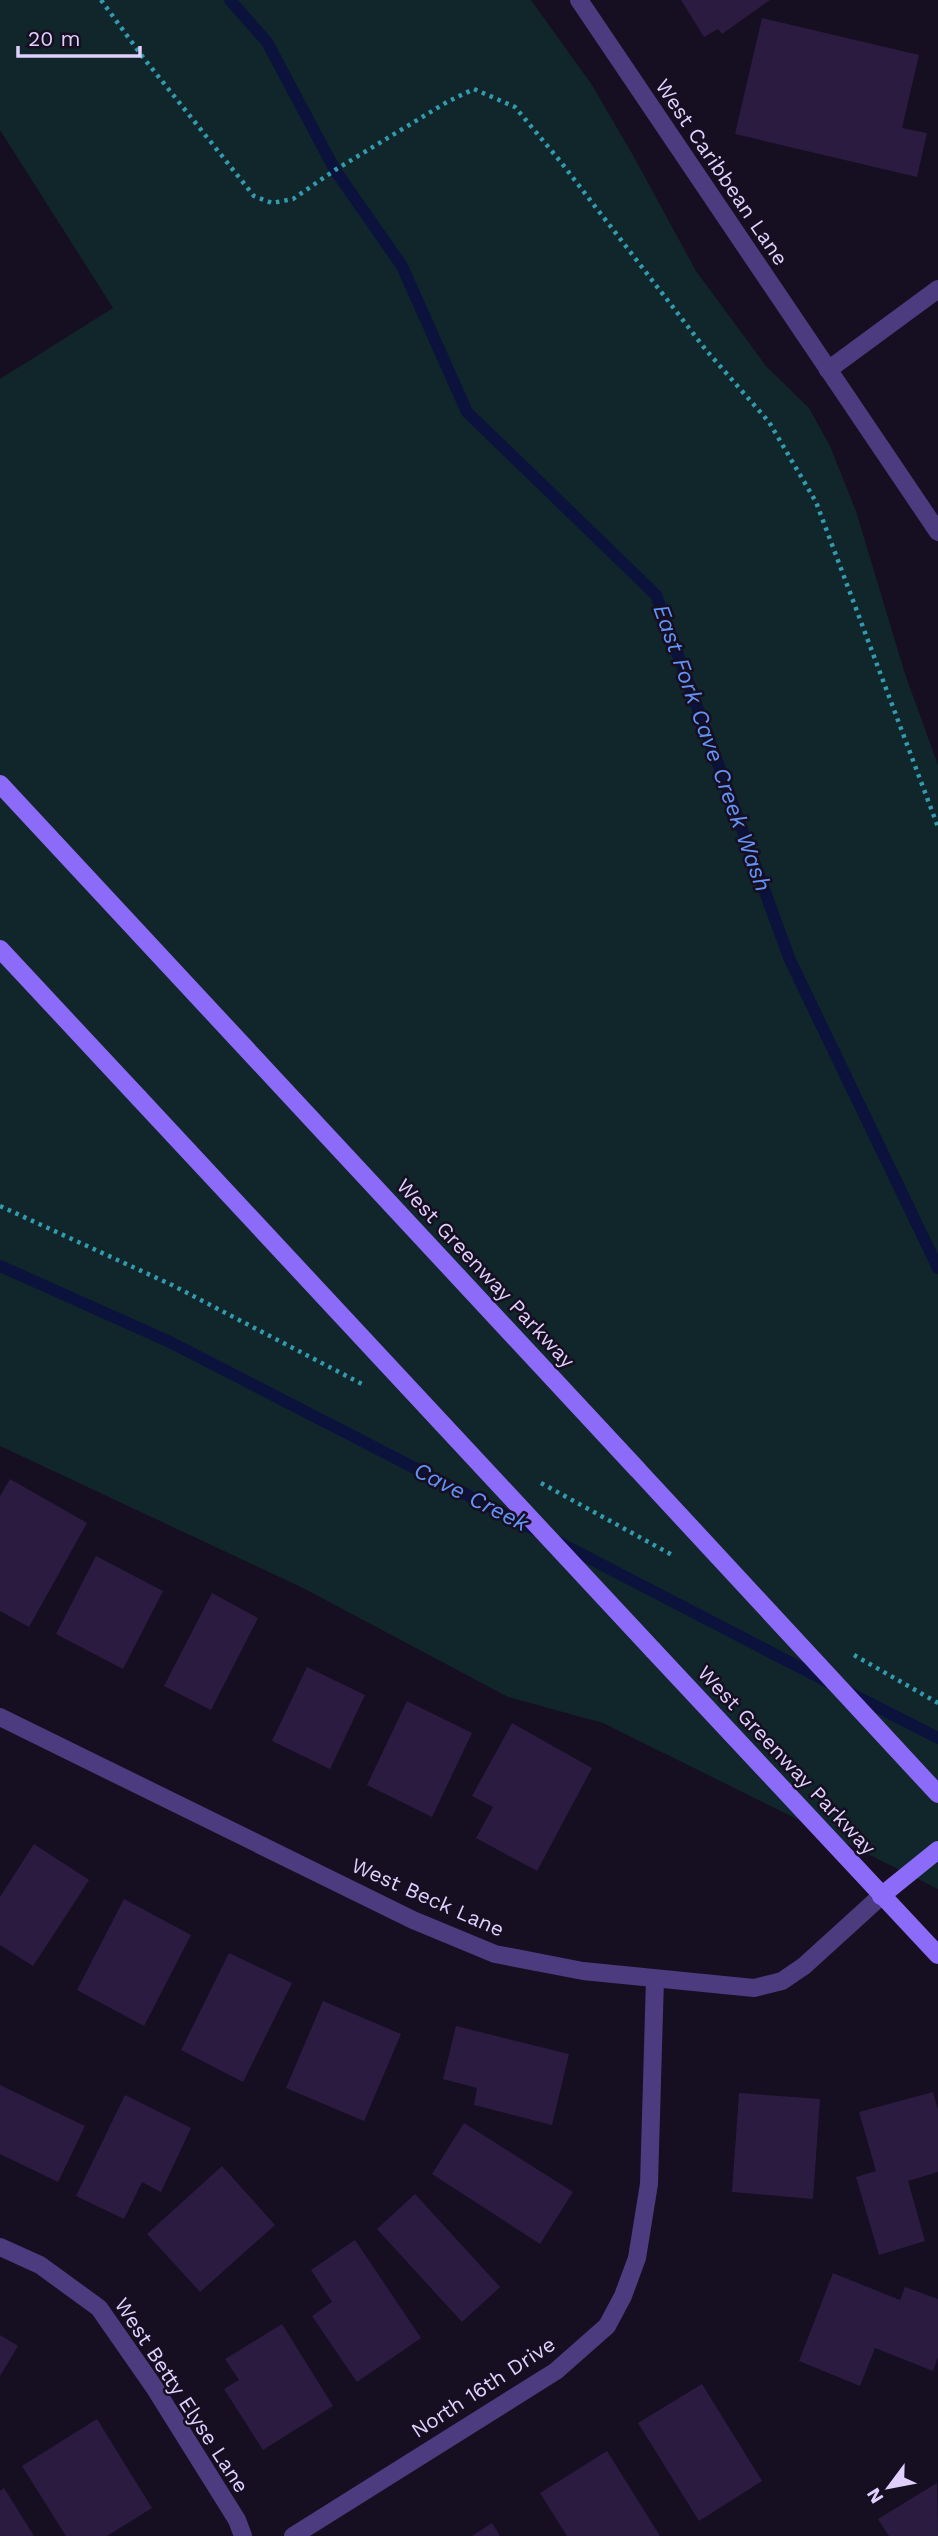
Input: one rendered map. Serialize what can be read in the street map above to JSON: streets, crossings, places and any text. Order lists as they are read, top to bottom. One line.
{"streets":{"main road":["West Greenway Parkway"],"street":["West Caribbean Lane","West Beck Lane","North 16th Drive","West Betty Elyse Lane"]},"crossings":[["West Greenway Parkway","West Beck Lane"],["West Beck Lane","North 16th Drive"]],"water":["East Fork Cave Creek Wash","Cave Creek"],"scale_bar":"20 m","north":"bottom left"}
